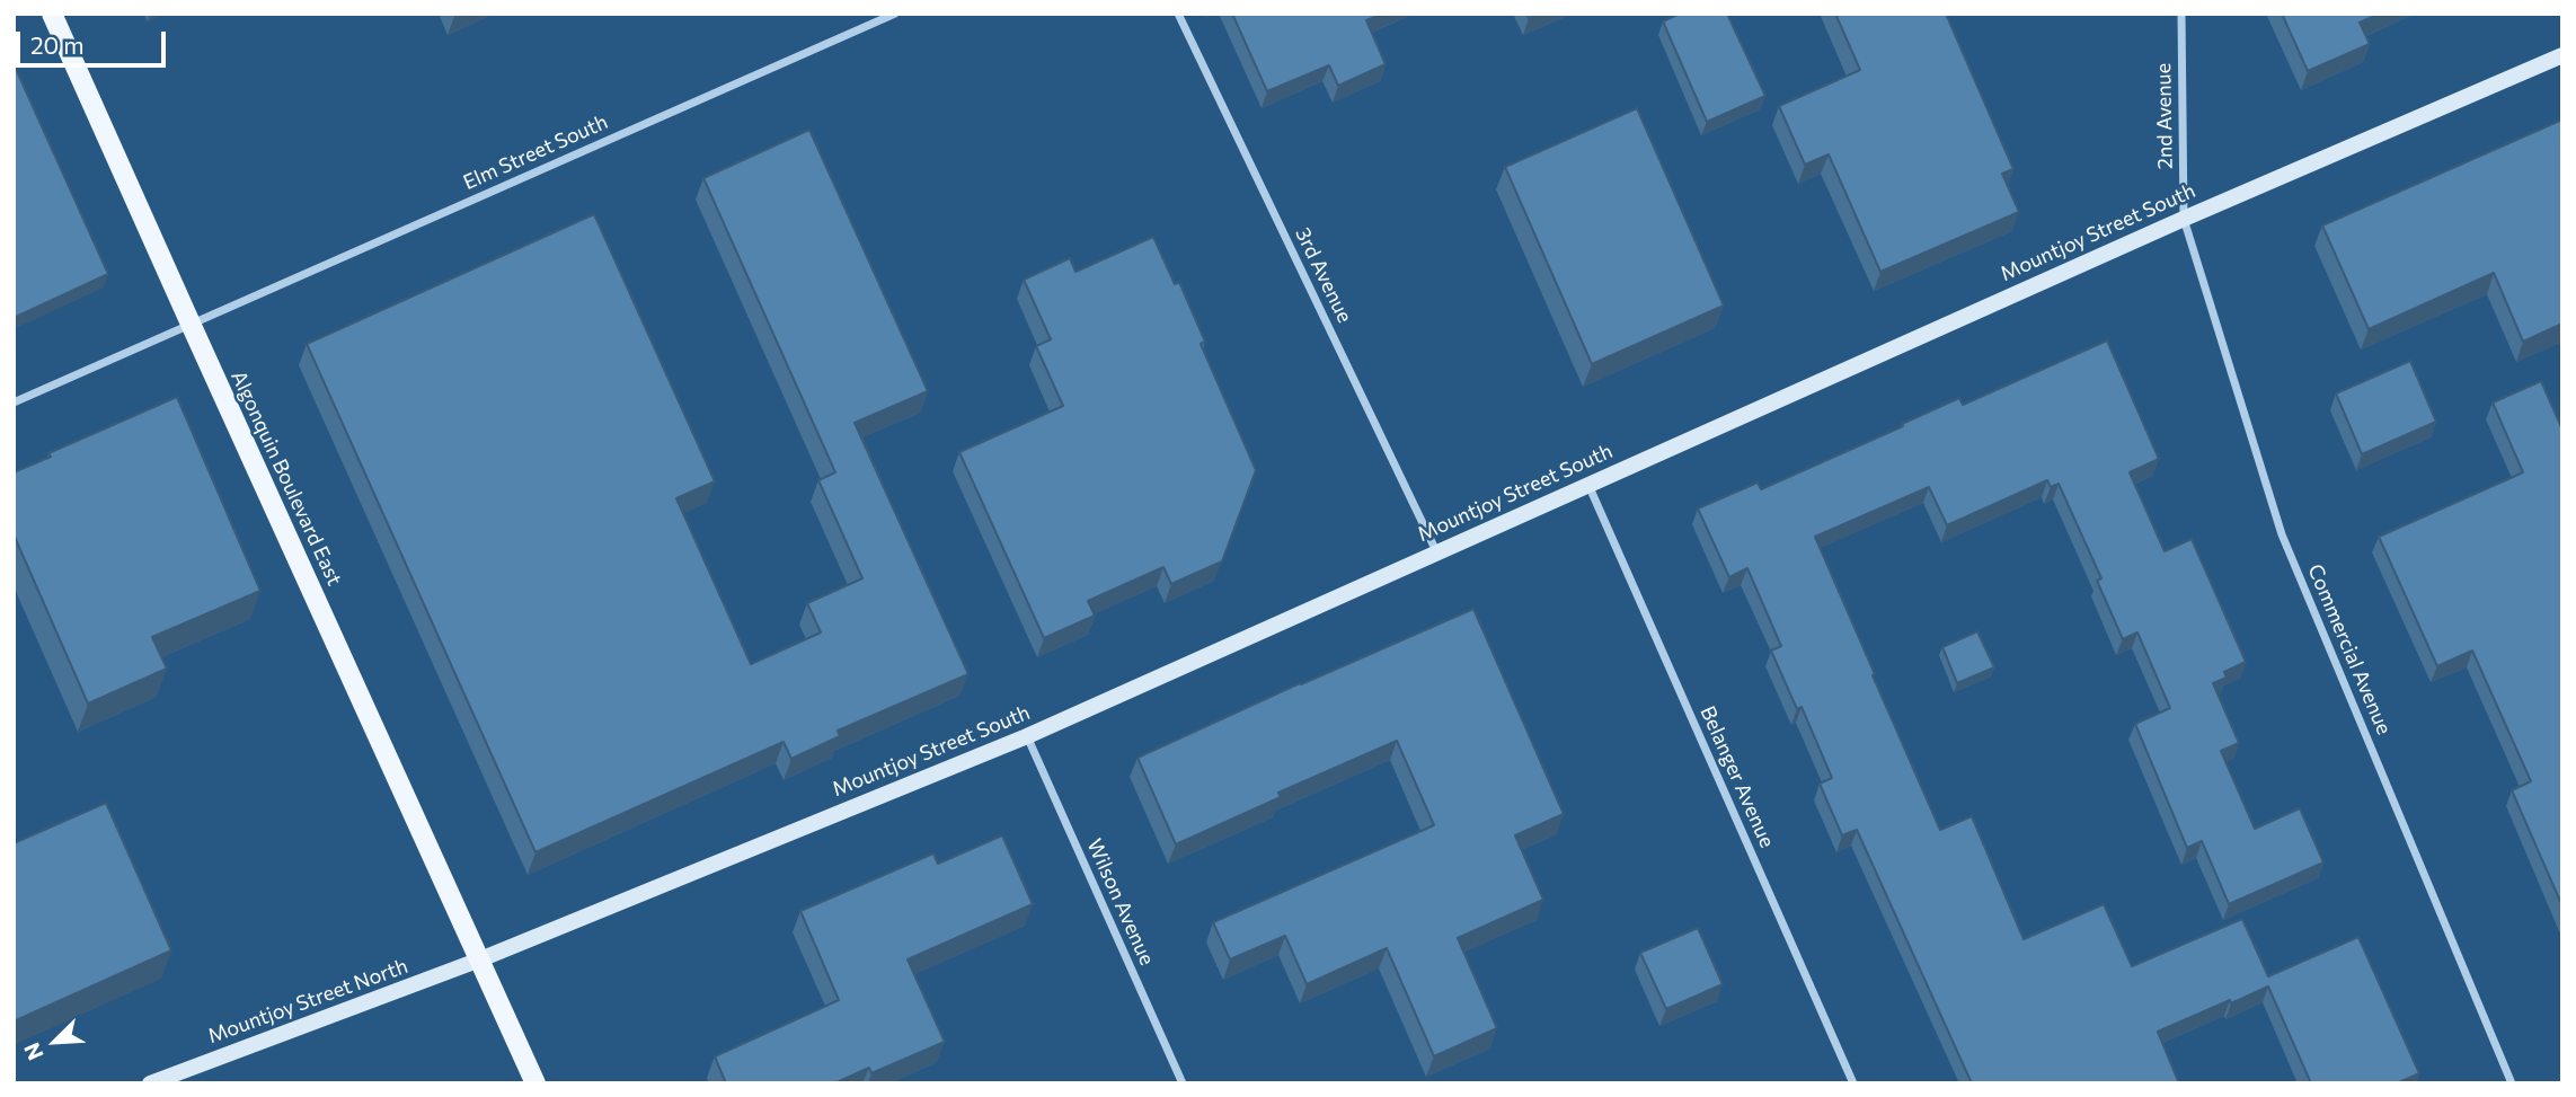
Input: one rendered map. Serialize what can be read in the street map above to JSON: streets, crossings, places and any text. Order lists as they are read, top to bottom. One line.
{"streets":{"main road":["Algonquin Boulevard East"],"street":["2nd Avenue","Elm Street South","Mountjoy Street South","3rd Avenue","Commercial Avenue","Belanger Avenue","Wilson Avenue","Mountjoy Street North"]},"crossings":[["2nd Avenue","Mountjoy Street South"],["2nd Avenue","Commercial Avenue"],["Elm Street South","Algonquin Boulevard East"],["Mountjoy Street South","3rd Avenue"],["Mountjoy Street South","Algonquin Boulevard East"],["Mountjoy Street South","Commercial Avenue"],["Mountjoy Street South","Belanger Avenue"],["Mountjoy Street South","Wilson Avenue"],["Mountjoy Street South","Mountjoy Street North"],["Algonquin Boulevard East","Mountjoy Street North"]],"scale_bar":"20 m","north":"bottom left"}
